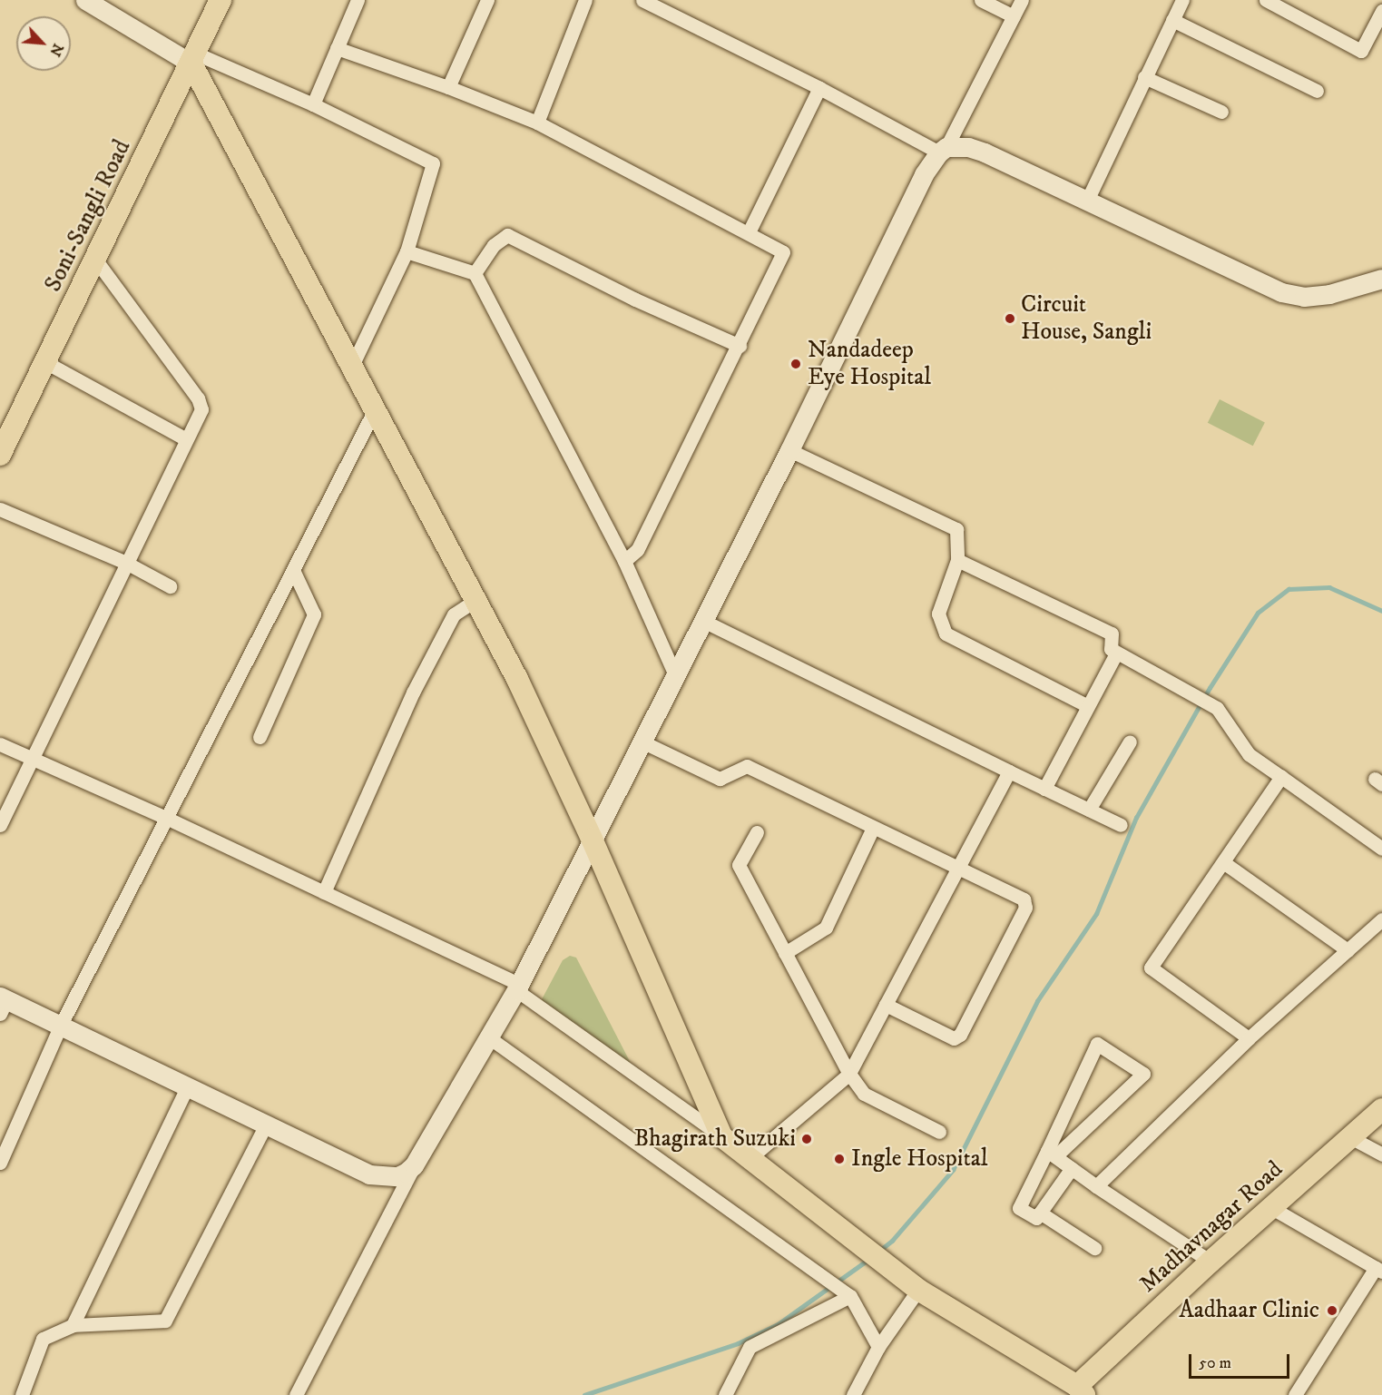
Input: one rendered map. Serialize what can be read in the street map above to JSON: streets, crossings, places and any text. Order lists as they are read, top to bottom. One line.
{"streets":{"main road":["Soni-Sangli Road","Madhavnagar Road"]},"places":["Circuit House, Sangli","Nandadeep Eye Hospital","Bhagirath Suzuki","Ingle Hospital","Aadhaar Clinic"],"scale_bar":"50 m","north":"bottom right"}
